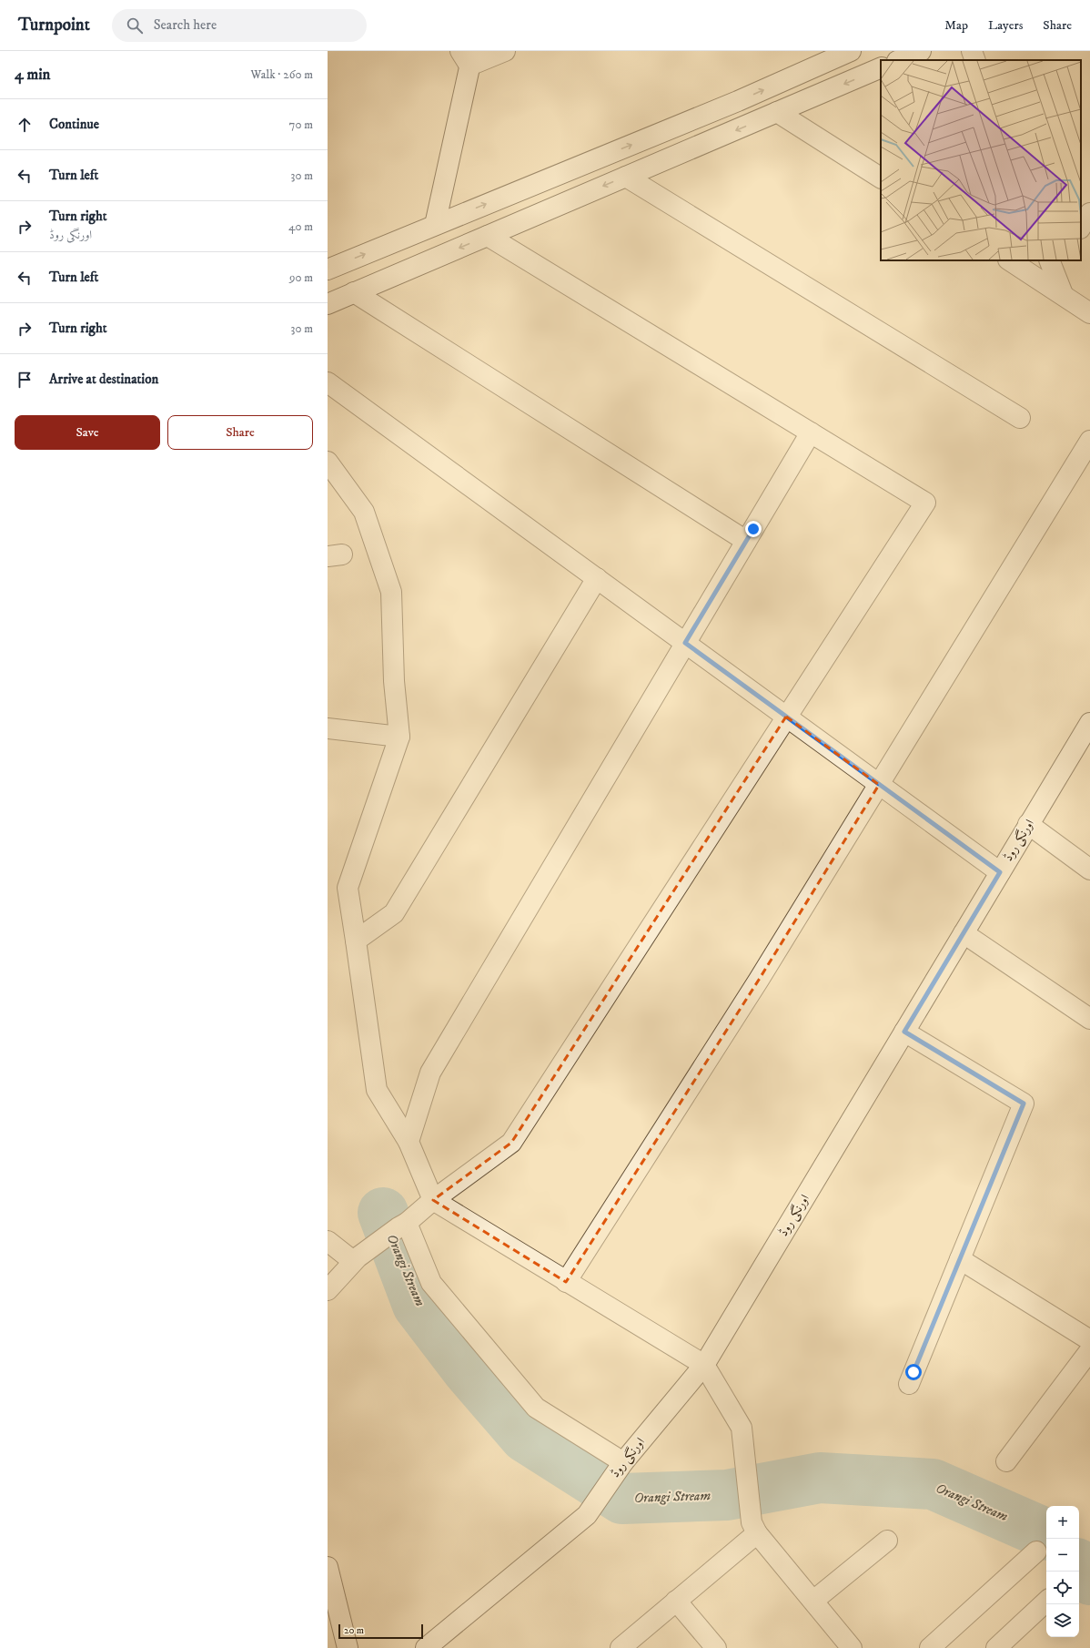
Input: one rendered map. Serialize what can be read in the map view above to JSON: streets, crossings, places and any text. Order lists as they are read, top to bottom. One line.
{"streets":{"street":["اورنگی روڈ"]},"water":["Orangi Stream"],"scale_bar":"20 m","page":{"header":"Turnpoint","search":"Search here","nav":["Map","Layers","Share"],"heading":["4 min","Walk · 260 m"],"list":[["Continue","70 m"],["Turn left","30 m"],["Turn right","اورنگی روڈ","40 m"],["Turn left","90 m"],["Turn right","30 m"],"Arrive at destination"],"buttons":["Save","Share"],"map_buttons":["+","−"],"scale":"20 m"}}
